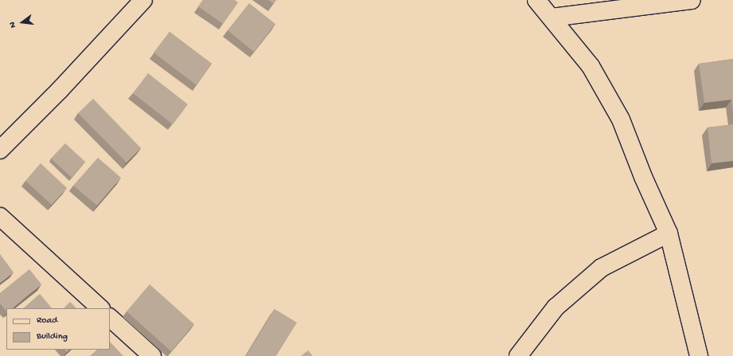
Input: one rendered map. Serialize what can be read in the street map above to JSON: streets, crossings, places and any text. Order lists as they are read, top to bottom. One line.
{"legend":["Road","Building"],"north":"left"}
